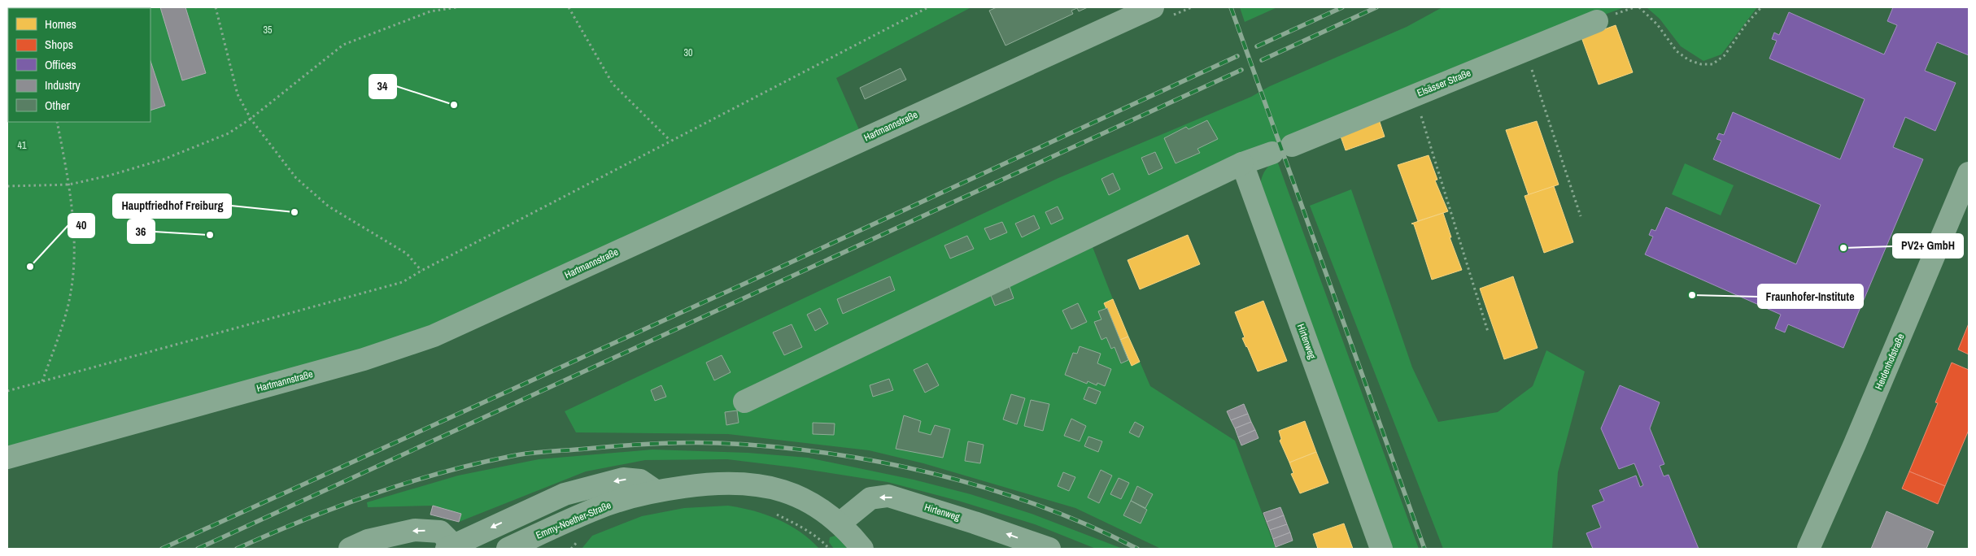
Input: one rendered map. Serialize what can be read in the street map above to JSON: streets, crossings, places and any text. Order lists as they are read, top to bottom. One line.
{"streets":{"street":["Elsässer Straße","Hartmannstraße","Hirtenweg","Heidenhofstraße","Emmy-Noether-Straße"]},"crossings":[["Elsässer Straße","Hirtenweg"],["Hirtenweg","Emmy-Noether-Straße"]],"parks":["35","30","41"],"places":["34","Hauptfriedhof Freiburg","36","PV2+ GmbH","40","Fraunhofer-Institute"],"legend":["Homes","Shops","Offices","Industry","Other"]}
